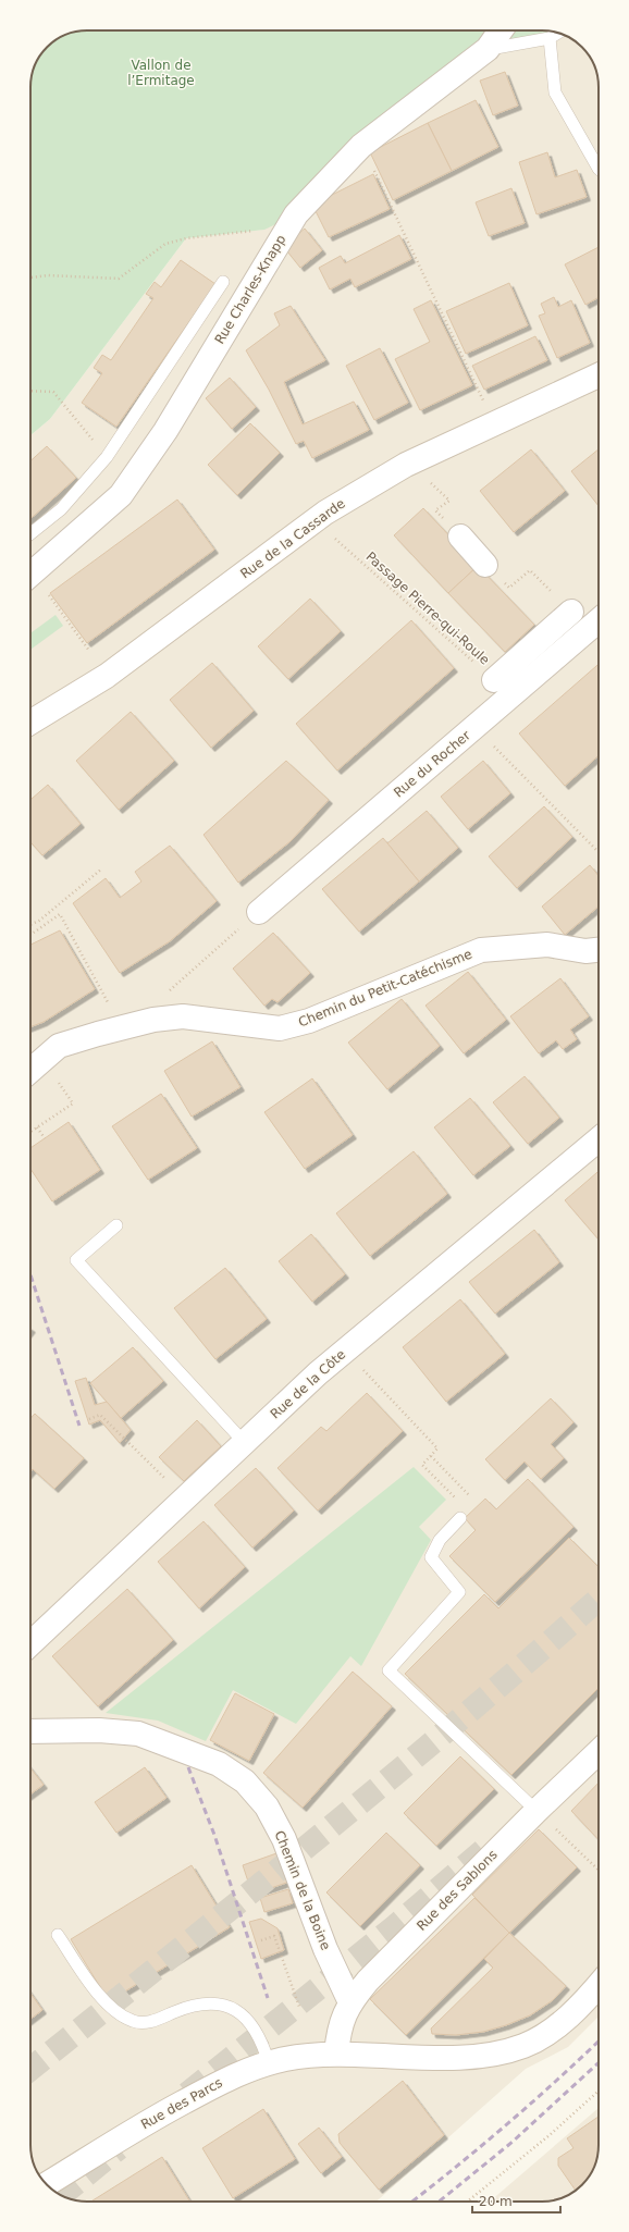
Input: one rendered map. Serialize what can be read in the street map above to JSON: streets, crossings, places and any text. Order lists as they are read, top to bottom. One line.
{"streets":{"street":["Rue Charles-Knapp","Rue de la Cassarde","Rue du Rocher","Chemin du Petit-Catéchisme","Rue de la Côte","Chemin de la Boine","Rue des Sablons","Rue des Parcs"],"path":["Passage Pierre-qui-Roule"]},"crossings":[["Chemin de la Boine","Rue des Sablons"],["Rue des Sablons","Rue des Parcs"]],"parks":["Vallon de l’Ermitage"],"scale_bar":"20 m"}
